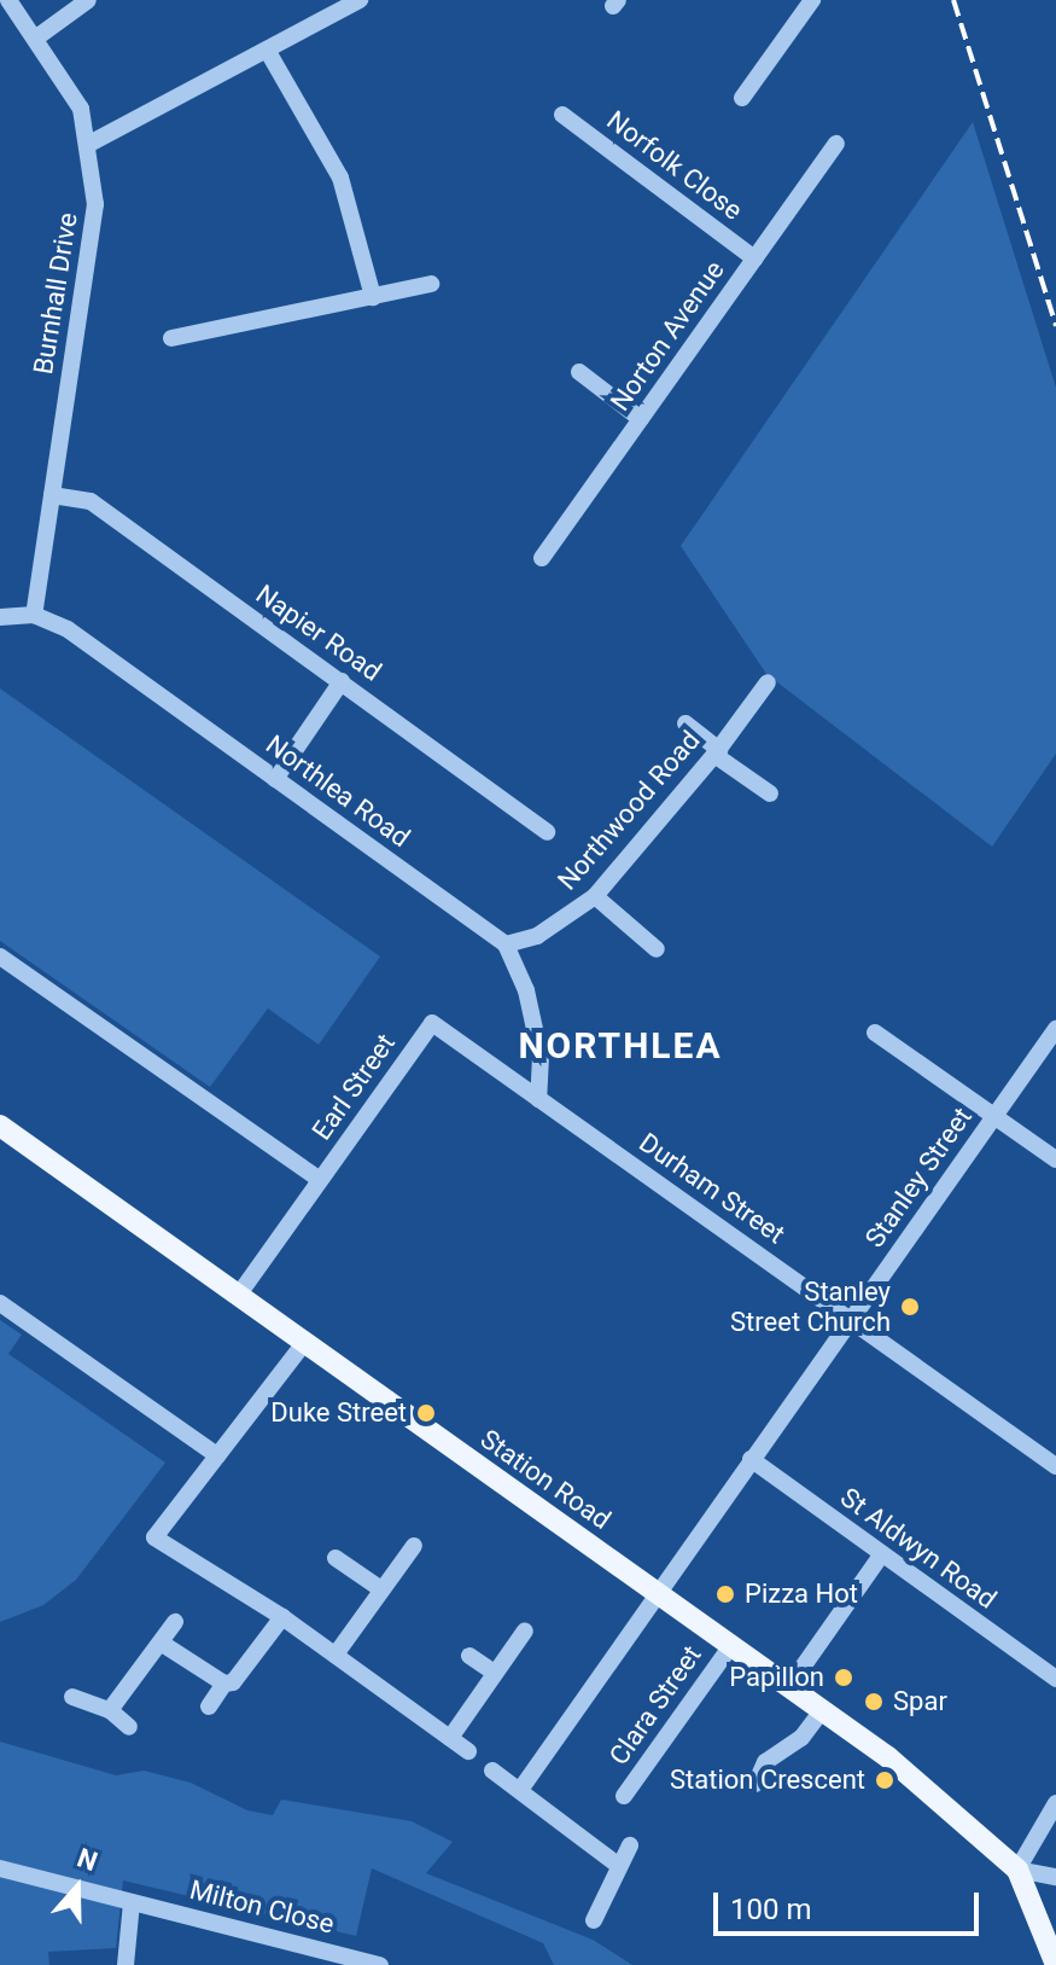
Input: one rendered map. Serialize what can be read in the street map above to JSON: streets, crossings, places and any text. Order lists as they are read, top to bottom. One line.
{"streets":{"main road":["Station Road"],"street":["Norfolk Close","Burnhall Drive","Norton Avenue","Napier Road","Northlea Road","Northwood Road","Earl Street","Stanley Street","Durham Street","St Aldwyn Road","Clara Street","Milton Close"]},"crossings":[["Norfolk Close","Norton Avenue"],["Burnhall Drive","Napier Road"],["Burnhall Drive","Northlea Road"],["Northlea Road","Northwood Road"],["Earl Street","Durham Street"],["Earl Street","Station Road"],["Stanley Street","Durham Street"],["Stanley Street","Station Road"],["Stanley Street","St Aldwyn Road"],["Station Road","Clara Street"]],"districts":["NORTHLEA"],"places":["Stanley Street Church","Duke Street","Pizza Hot","Papillon","Spar","Station Crescent"],"scale_bar":"100 m","north":"top"}
